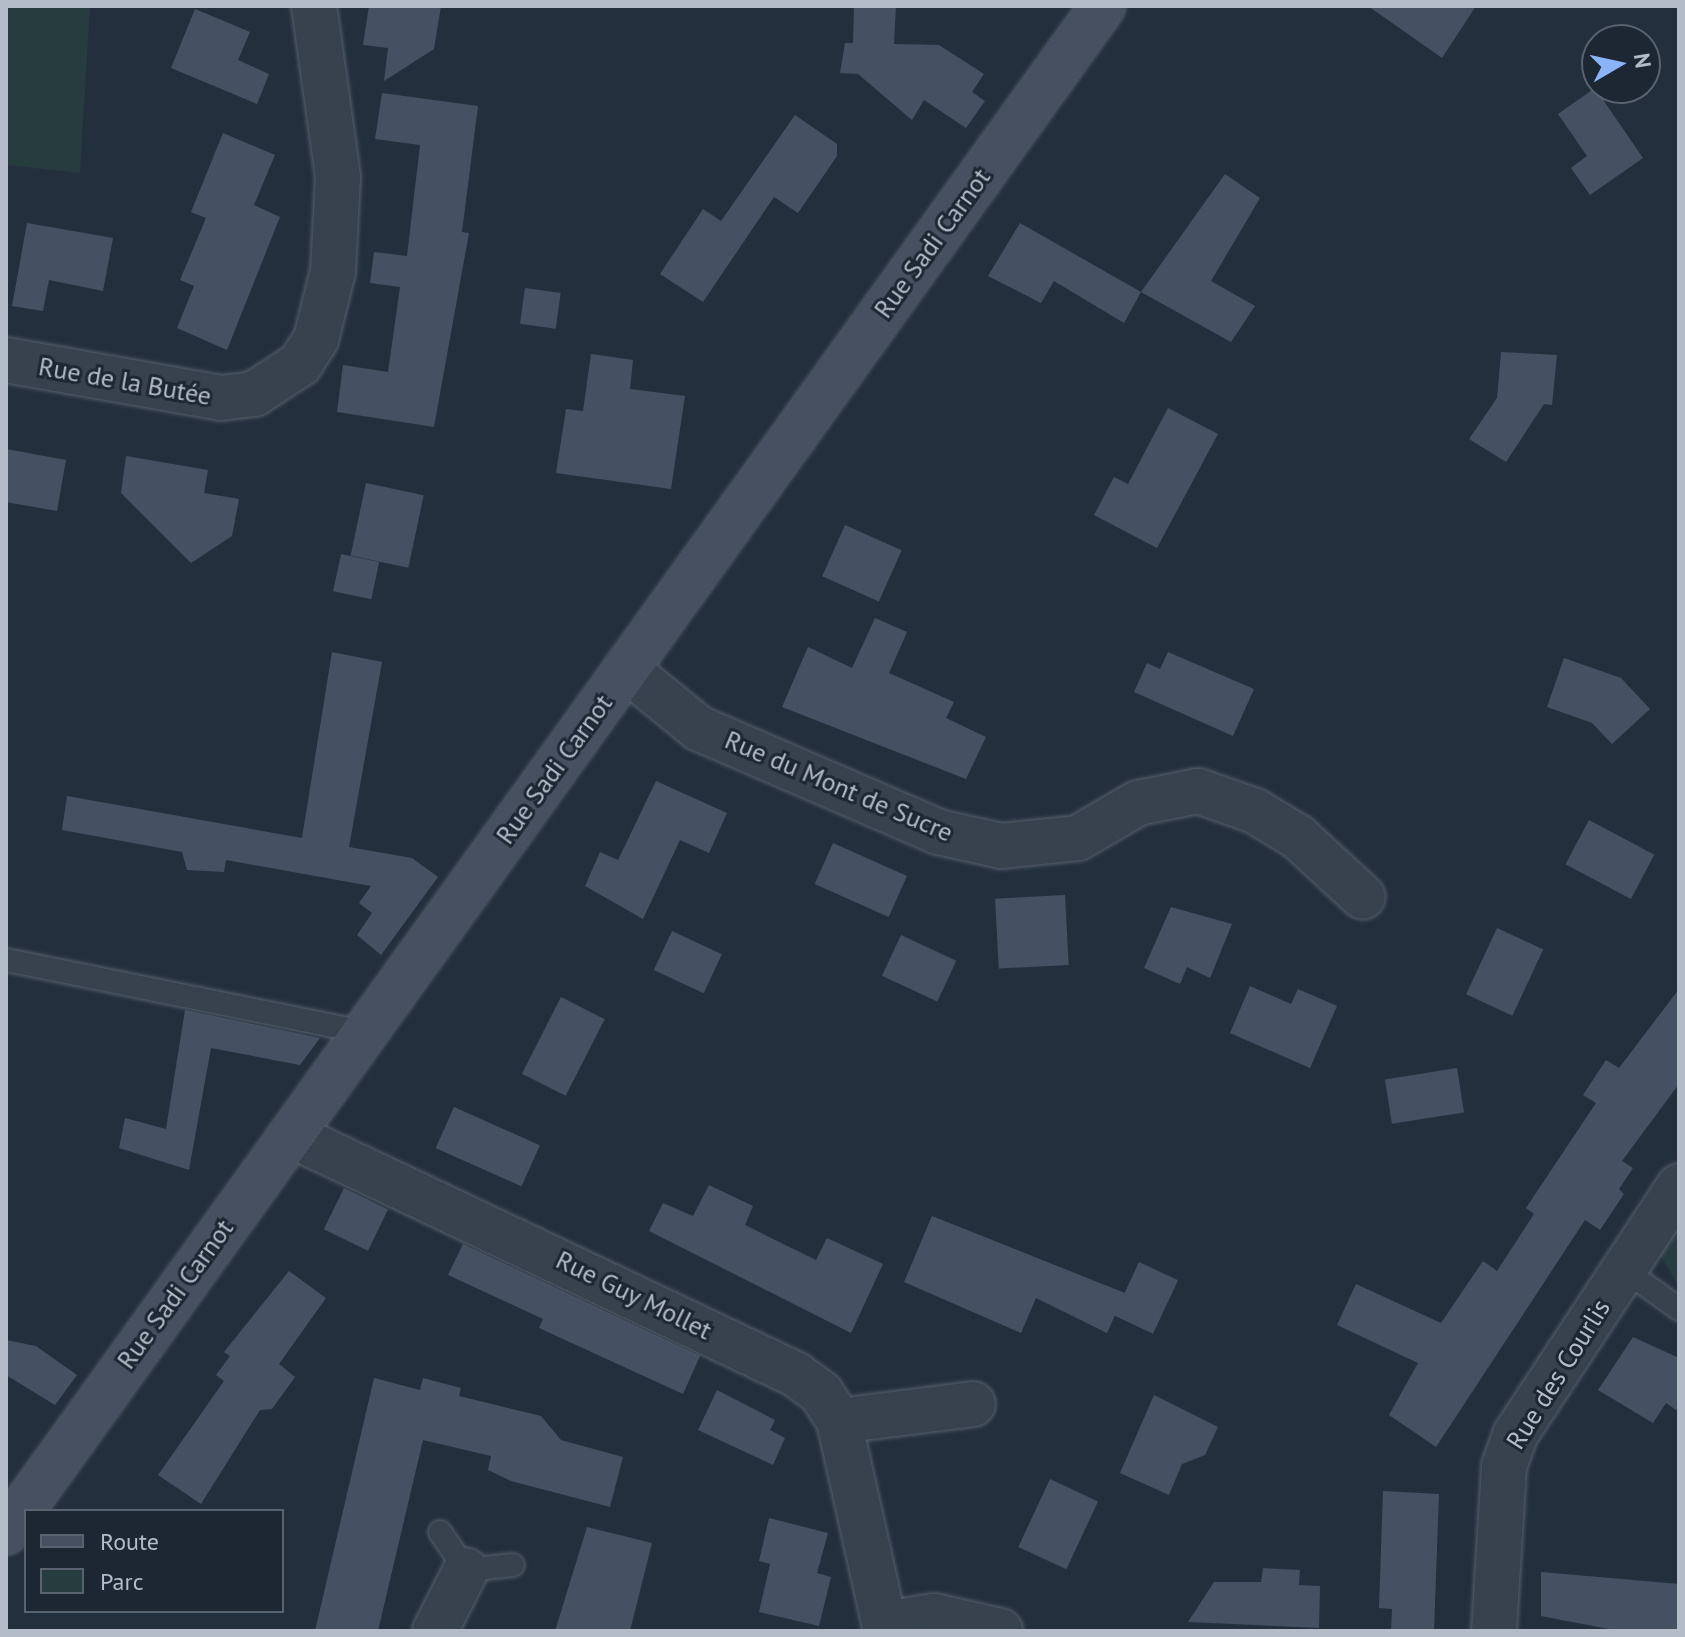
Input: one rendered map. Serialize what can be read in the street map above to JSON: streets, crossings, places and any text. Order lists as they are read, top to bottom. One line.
{"streets":{"main road":["Rue Sadi Carnot"],"street":["Rue de la Butée","Rue du Mont de Sucre","Rue Guy Mollet","Rue des Courlis"]},"crossings":[["Rue Sadi Carnot","Rue du Mont de Sucre"],["Rue Sadi Carnot","Rue Guy Mollet"]],"legend":["Route","Parc"],"north":"right"}
